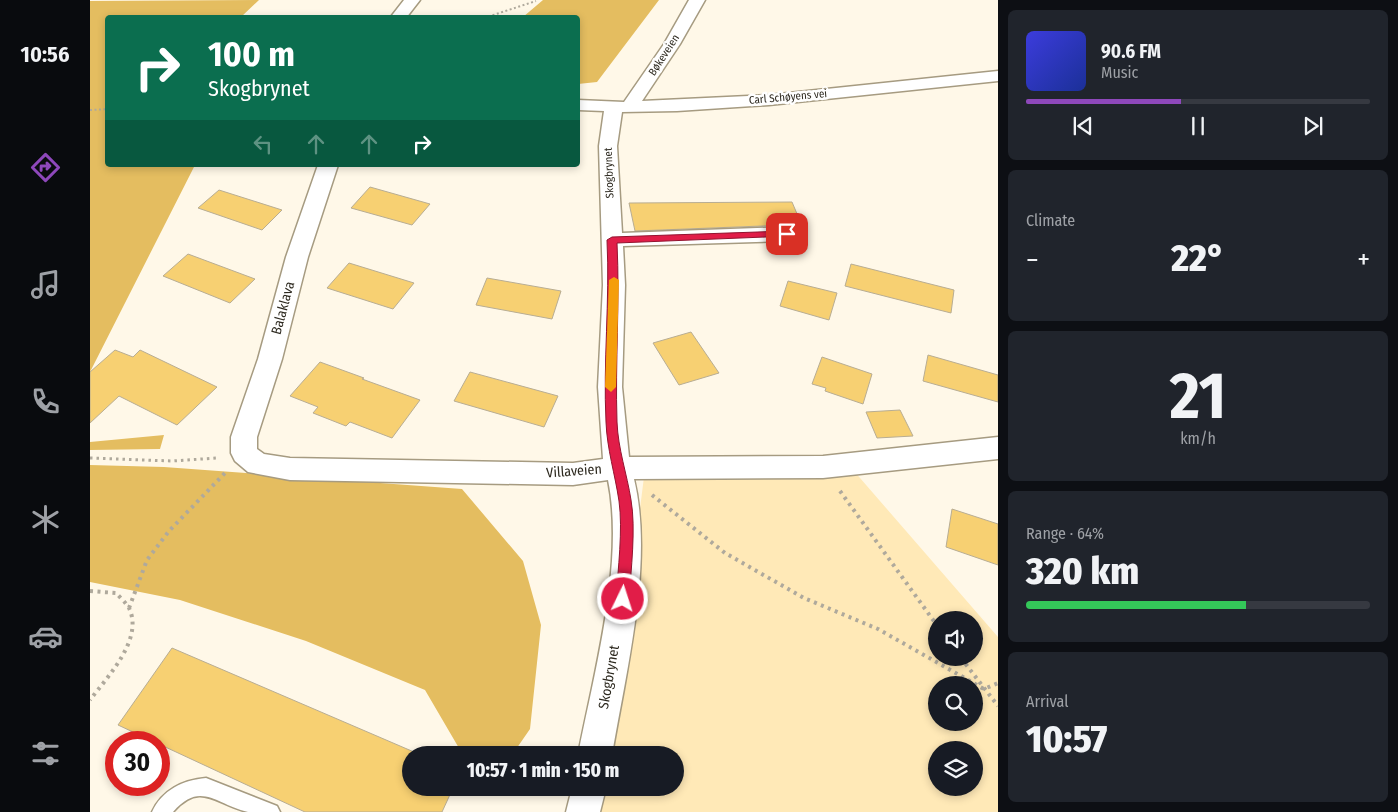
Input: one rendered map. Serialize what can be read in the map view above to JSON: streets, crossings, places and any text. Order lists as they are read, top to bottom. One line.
{"streets":{"street":["Bøkeveien","Carl Schøyens vei","Skogbrynet","Balaklava","Villaveien"]},"crossings":[["Bøkeveien","Carl Schøyens vei"],["Bøkeveien","Skogbrynet"],["Carl Schøyens vei","Skogbrynet"],["Skogbrynet","Villaveien"],["Balaklava","Villaveien"]],"page":{"tabs":"10:56","turn":["100 m","Skogbrynet"],"song":["90.6 FM","Music"],"tile":["Climate",["21","km/h"],["Range · 64%","320 km"],["Arrival","10:57"]],"heat":["−","22°","+"],"limit":"30","trip":"10:57 · 1 min · 150 m"}}
